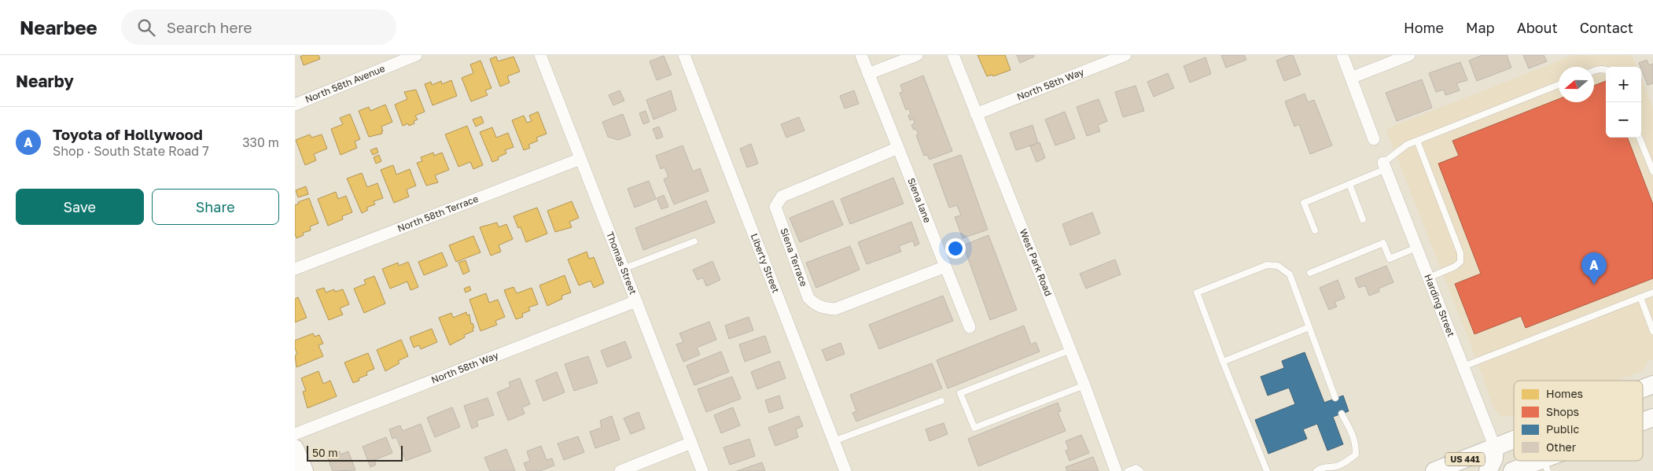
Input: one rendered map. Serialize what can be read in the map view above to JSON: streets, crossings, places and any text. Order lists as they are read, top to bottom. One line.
{"streets":{"main road":["US 441"],"street":["North 58th Avenue","North 58th Way","Siena lane","North 58th Terrace","Siena Terrace","Liberty Street","West Park Road","Thomas Street","Harding Street"]},"crossings":[["North 58th Way","West Park Road"],["North 58th Way","Thomas Street"],["Siena lane","Siena Terrace"],["North 58th Terrace","Thomas Street"],["Harding Street","US 441"]],"legend":["Homes","Shops","Public","Other"],"scale_bar":"50 m","north":"left","page":{"header":"Nearbee","search":"Search here","nav":["Home","Map","About","Contact"],"heading":"Nearby","map_buttons":["+","−"],"list":[{"mark":"A","name":"Toyota of Hollywood","note":"Shop · South State Road 7","value":"330 m"}],"buttons":["Save","Share"],"pins":"A","scale":"50 m"}}
